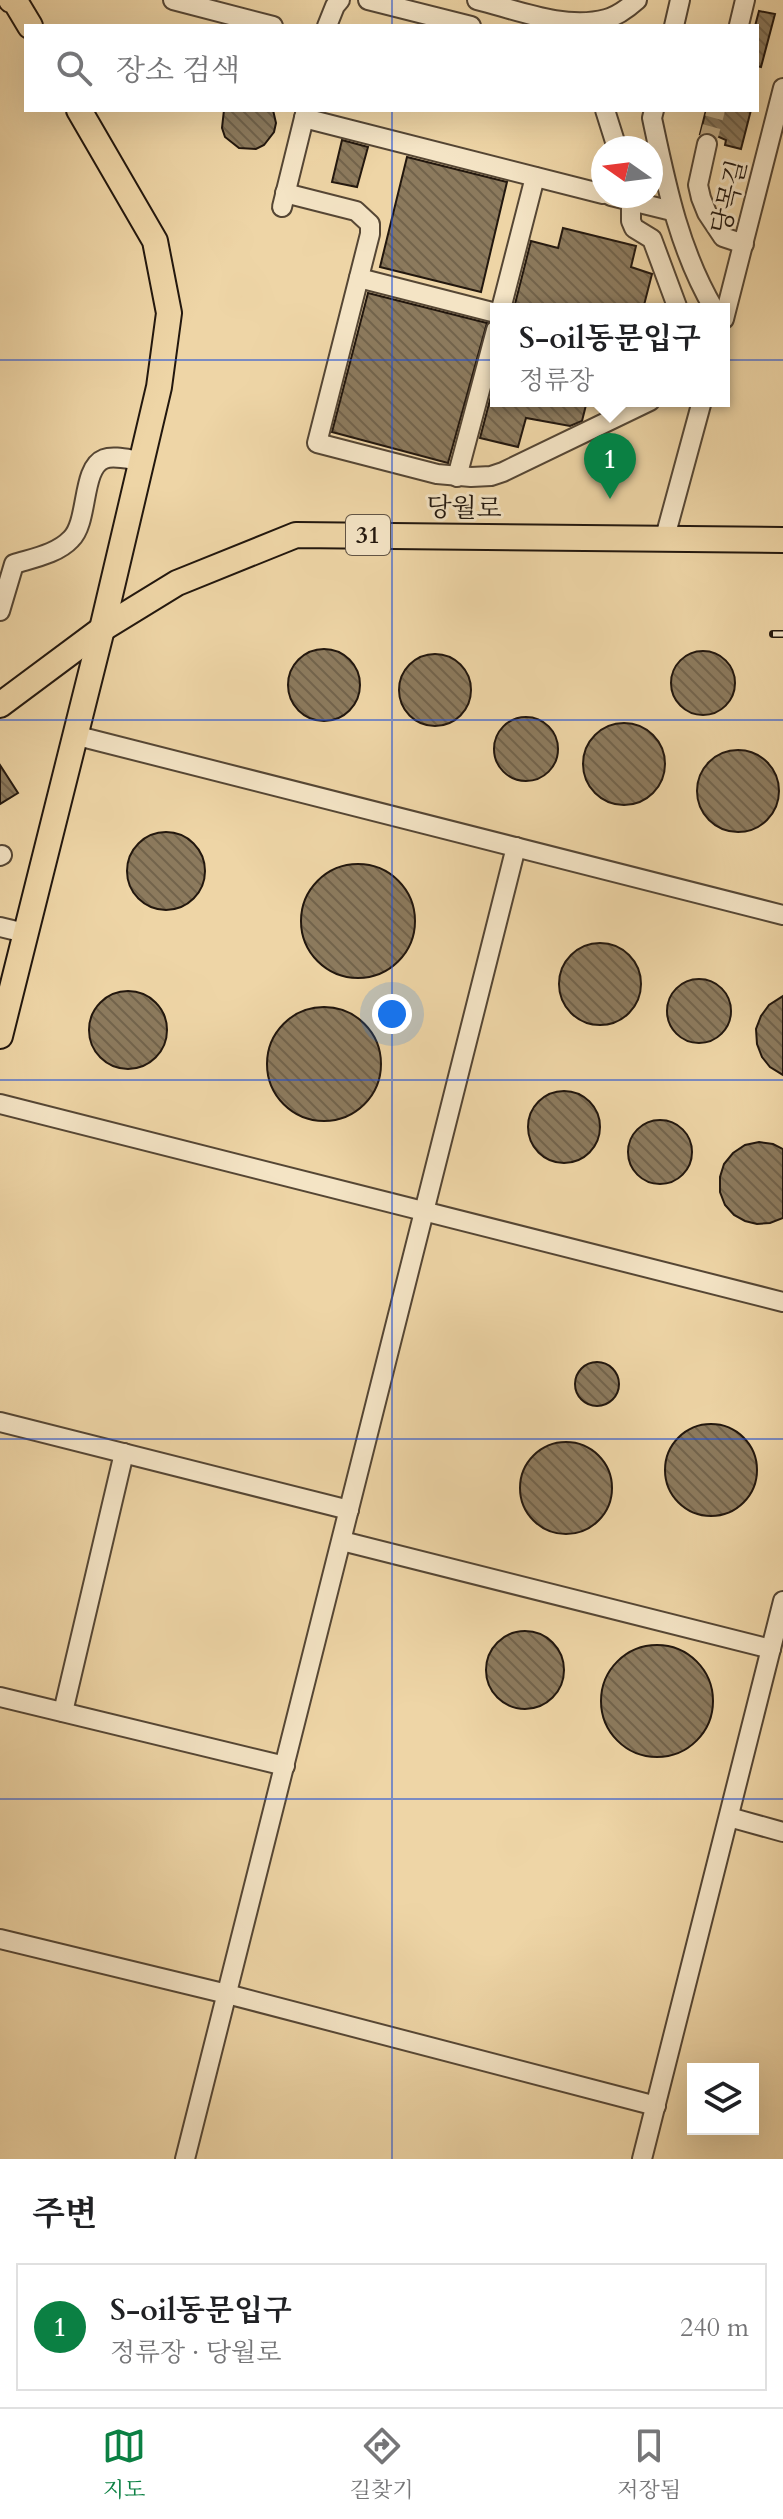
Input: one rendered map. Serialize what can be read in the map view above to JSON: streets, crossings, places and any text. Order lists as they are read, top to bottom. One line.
{"streets":{"main road":["당월로","31"],"street":["당목길"]},"north":"left","page":{"search":"장소 검색","popup":["S-oil동문입구","정류장"],"pins":"1","heading":"주변","list":[{"mark":"1","name":"S-oil동문입구","note":"정류장 · 당월로","value":"240 m"}],"nav":["지도","길찾기","저장됨"]}}
